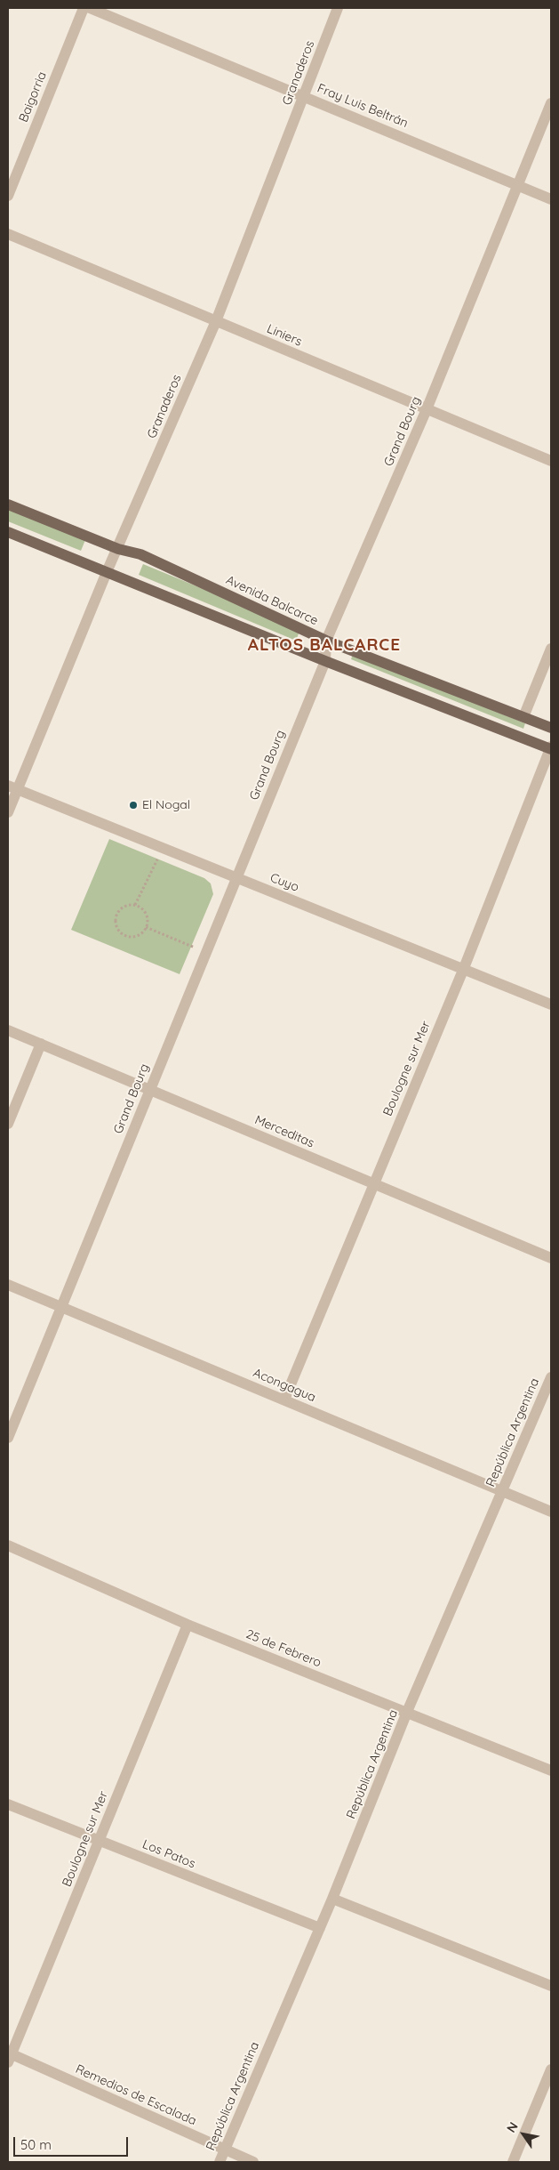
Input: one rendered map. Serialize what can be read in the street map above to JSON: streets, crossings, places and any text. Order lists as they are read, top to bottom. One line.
{"streets":{"main road":["Avenida Balcarce"],"street":["Granaderos","Baigorria","Fray Luis Beltrán","Liniers","Grand Bourg","Cuyo","Boulogne sur Mer","Merceditas","Acongagua","República Argentina","25 de Febrero","Los Patos","Remedios de Escalada"]},"crossings":[["Granaderos","Fray Luis Beltrán"],["Granaderos","Liniers"],["Granaderos","Avenida Balcarce"],["Granaderos","Cuyo"],["Fray Luis Beltrán","Grand Bourg"],["Liniers","Grand Bourg"],["Grand Bourg","Avenida Balcarce"],["Grand Bourg","Cuyo"],["Grand Bourg","Merceditas"],["Grand Bourg","Acongagua"],["Cuyo","Boulogne sur Mer"],["Boulogne sur Mer","Merceditas"],["Boulogne sur Mer","Acongagua"],["Boulogne sur Mer","25 de Febrero"],["Boulogne sur Mer","Los Patos"],["Boulogne sur Mer","Remedios de Escalada"],["Acongagua","República Argentina"],["República Argentina","25 de Febrero"],["República Argentina","Los Patos"],["República Argentina","Remedios de Escalada"]],"districts":["ALTOS BALCARCE"],"places":["El Nogal"],"scale_bar":"50 m","north":"top left"}
